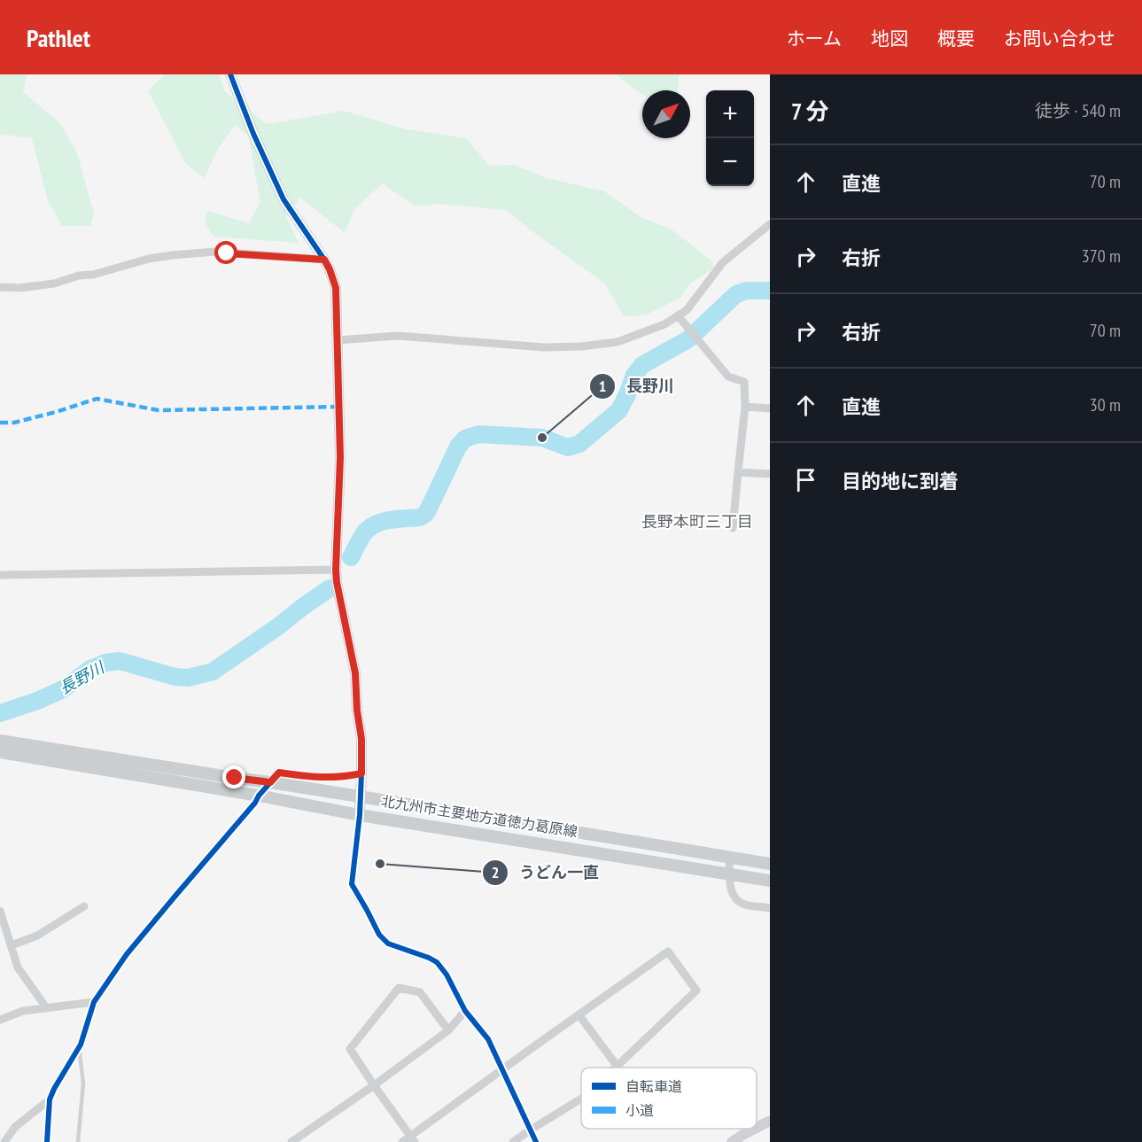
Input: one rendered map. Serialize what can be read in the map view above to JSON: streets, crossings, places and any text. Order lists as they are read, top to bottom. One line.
{"streets":{"main road":["北九州市主要地方道徳力葛原線"]},"districts":["長野本町三丁目"],"water":["長野川"],"places":["長野川","うどん一直"],"legend":["自転車道","小道"],"north":"top right","page":{"header":"Pathlet","nav":["ホーム","地図","概要","お問い合わせ"],"heading":["7 分","徒歩 · 540 m"],"map_buttons":["+","−"],"list":[["直進","70 m"],["右折","370 m"],["右折","70 m"],["直進","30 m"],"目的地に到着"]}}
